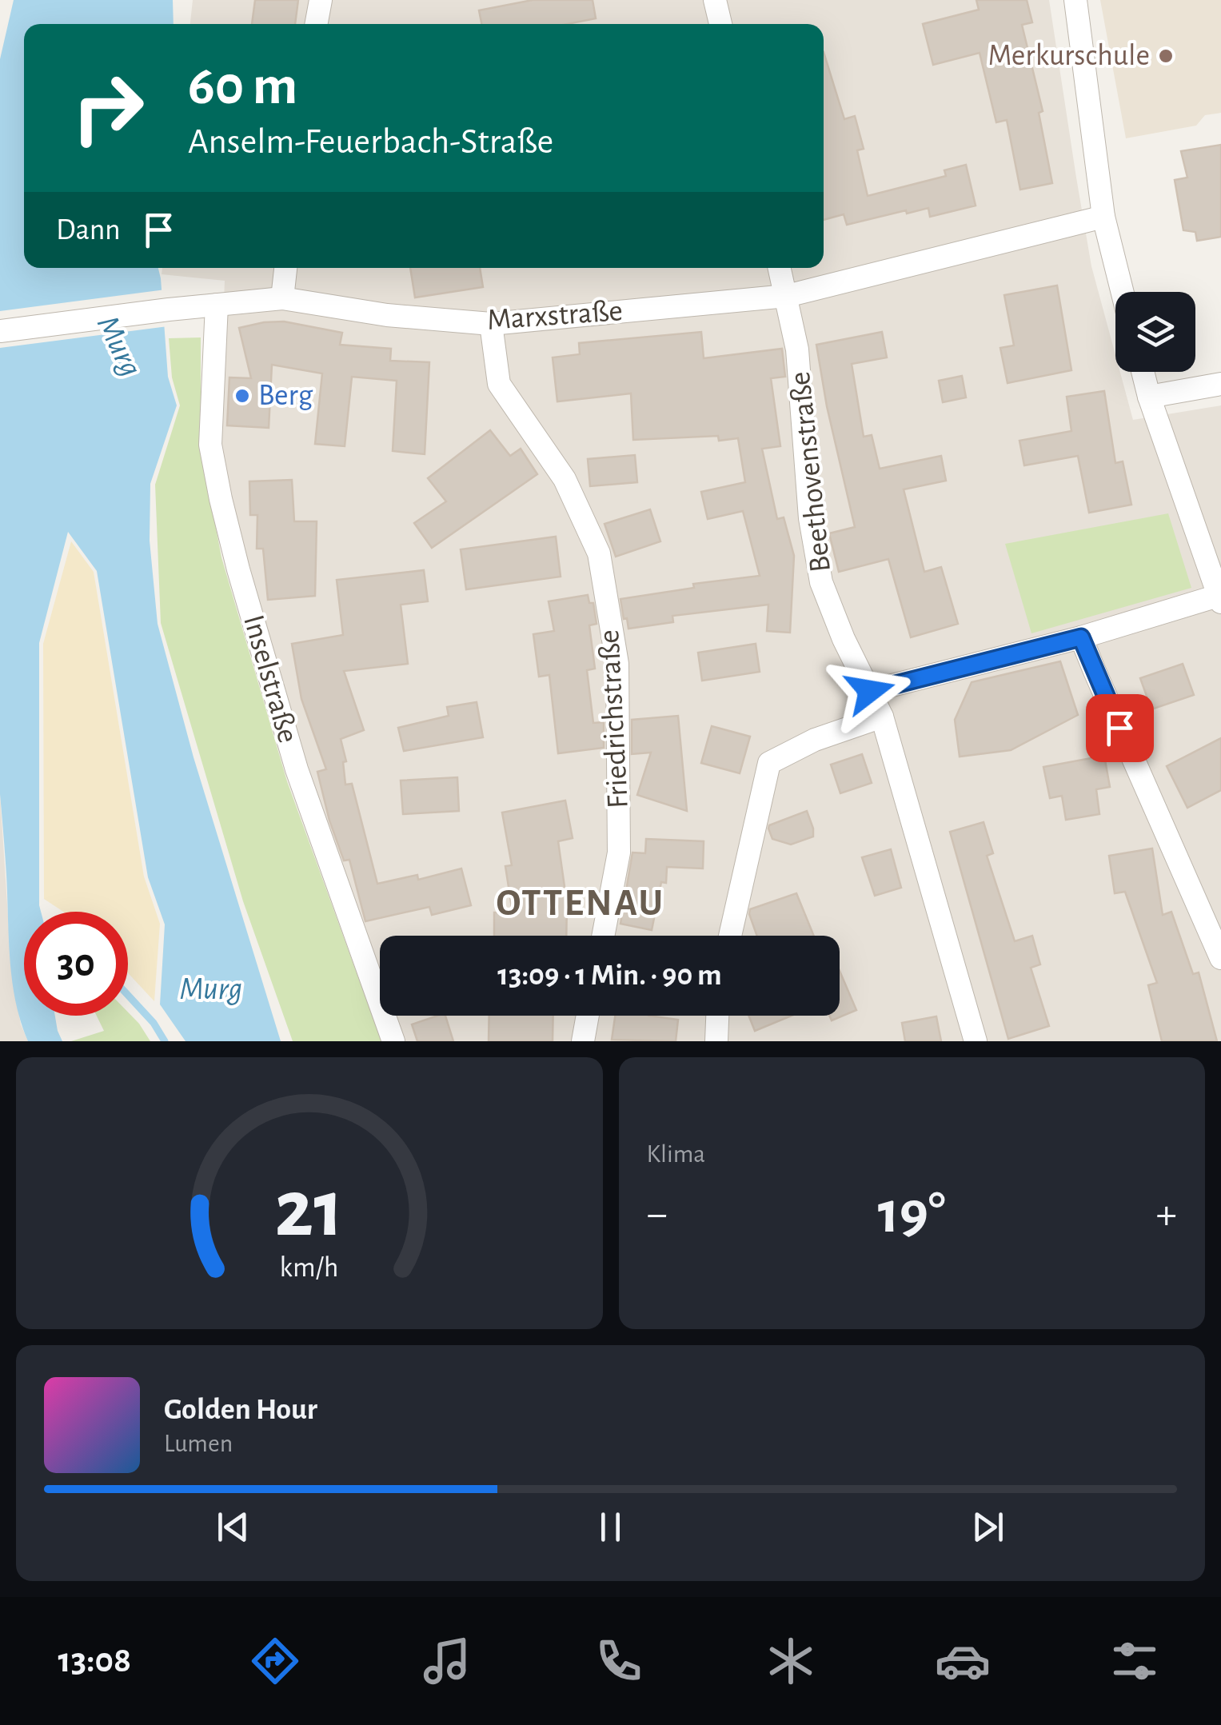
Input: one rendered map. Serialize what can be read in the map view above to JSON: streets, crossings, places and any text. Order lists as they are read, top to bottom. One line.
{"streets":{"street":["Marxstraße","Beethovenstraße","Inselstraße","Friedrichstraße"]},"crossings":[["Marxstraße","Beethovenstraße"],["Marxstraße","Inselstraße"],["Marxstraße","Friedrichstraße"]],"districts":["OTTENAU"],"water":["Murg"],"places":["Merkurschule","Berg"],"page":{"turn":["60 m","Anselm-Feuerbach-Straße"],"then":"Dann","limit":"30","trip":"13:09 · 1 Min. · 90 m","tile":"Klima","heat":["−","19°","+"],"song":["Golden Hour","Lumen"],"tabs":"13:08","gauge":["21","km/h"]}}
